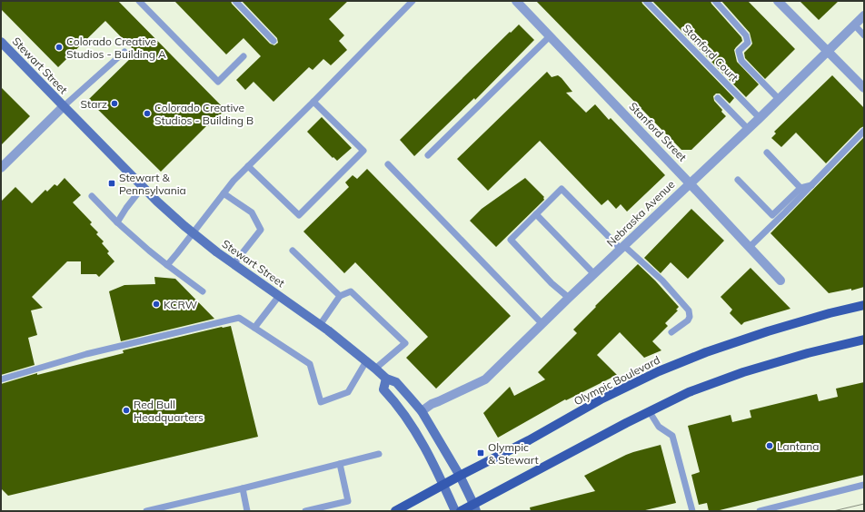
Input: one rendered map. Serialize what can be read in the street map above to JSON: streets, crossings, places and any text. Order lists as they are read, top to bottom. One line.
{"streets":{"main road":["Olympic Boulevard"],"street":["Stewart Street","Stanford Street","Nebraska Avenue"],"lane":["Stanford Court"]},"crossings":[["Stanford Court","Nebraska Avenue"],["Stewart Street","Nebraska Avenue"],["Stewart Street","Olympic Boulevard"],["Stanford Street","Nebraska Avenue"]],"places":{"other":["Colorado Creative Studios - Building A","Starz","Colorado Creative Studios - Building B","KCRW","Red Bull Headquarters","Lantana"],"transit":["Stewart & Pennsylvania","Olympic & Stewart"]}}
